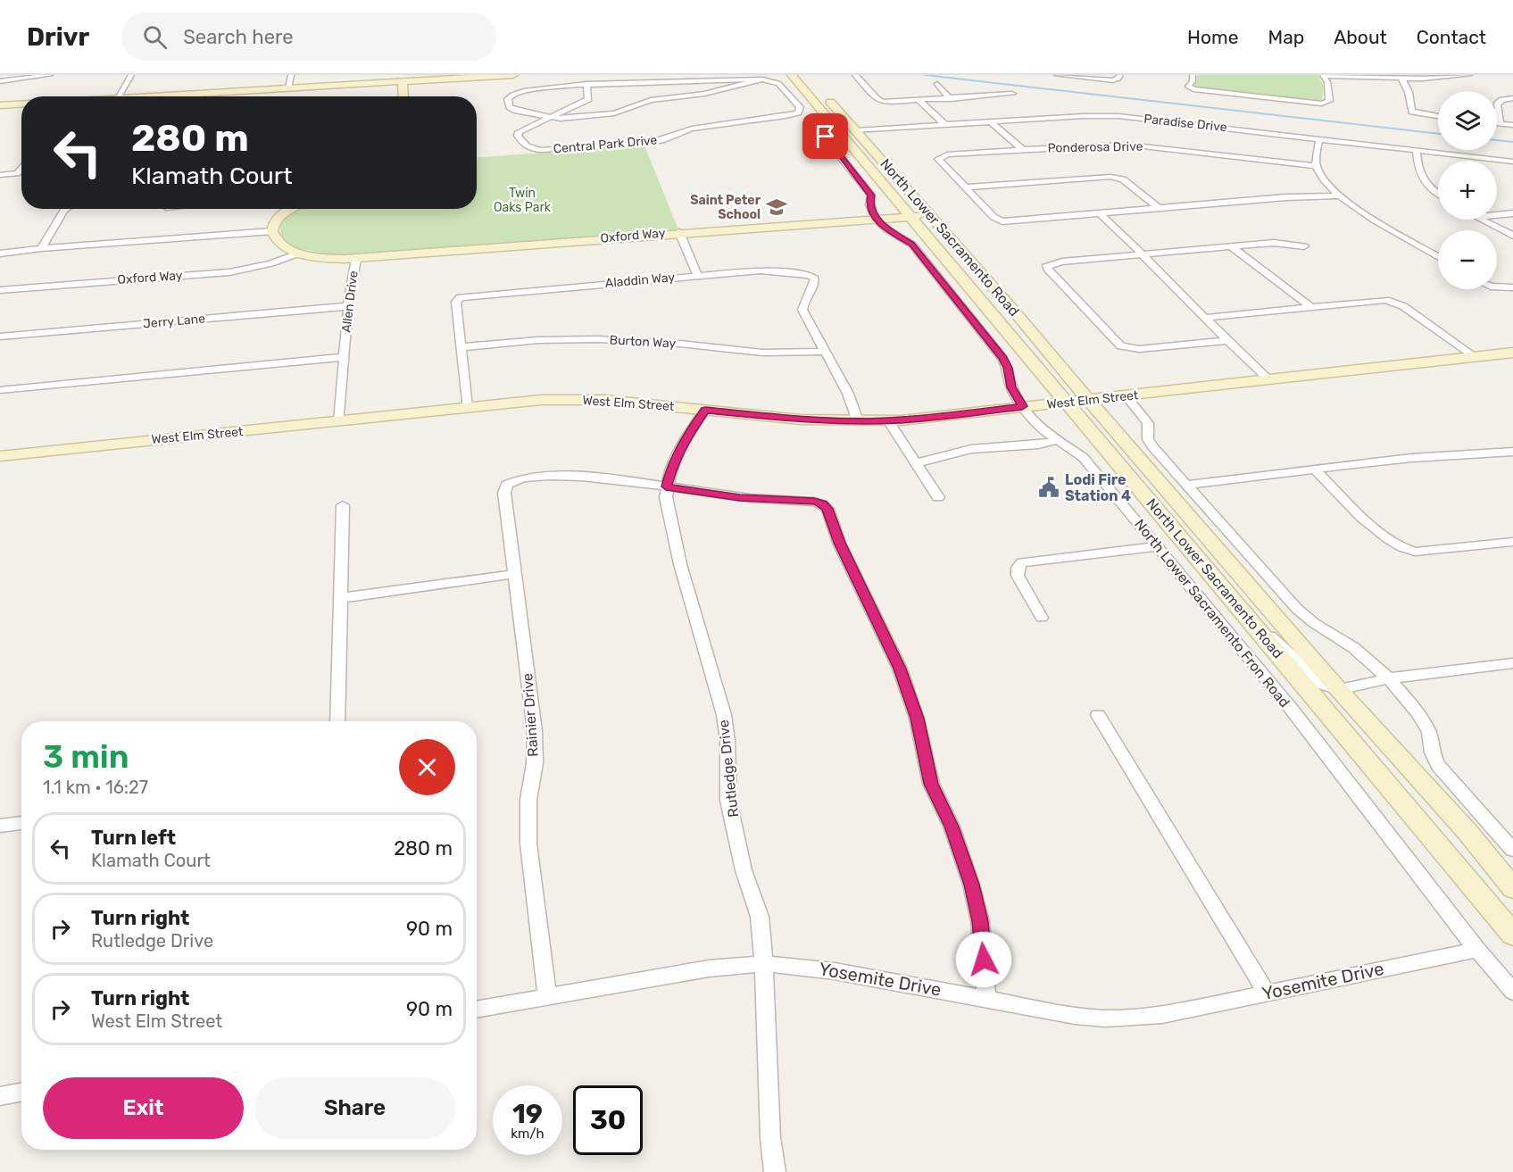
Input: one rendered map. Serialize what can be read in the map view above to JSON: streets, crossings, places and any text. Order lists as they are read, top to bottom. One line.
{"streets":{"main road":["Oxford Way","North Lower Sacramento Road","Allen Drive","West Elm Street"],"street":["Paradise Drive","Central Park Drive","Ponderosa Drive","Aladdin Way","Jerry Lane","Burton Way","North Lower Sacramento Fron Road","Rainier Drive","Rutledge Drive","Yosemite Drive"]},"crossings":[["Paradise Drive","North Lower Sacramento Road"],["Oxford Way","North Lower Sacramento Road"],["Oxford Way","Allen Drive"],["Oxford Way","North Lower Sacramento Fron Road"],["North Lower Sacramento Road","West Elm Street"],["Aladdin Way","Burton Way"],["Allen Drive","Jerry Lane"],["Allen Drive","West Elm Street"],["West Elm Street","North Lower Sacramento Fron Road"],["West Elm Street","Rutledge Drive"],["North Lower Sacramento Fron Road","Yosemite Drive"],["Rainier Drive","Rutledge Drive"],["Rainier Drive","Yosemite Drive"],["Rutledge Drive","Yosemite Drive"]],"parks":["Twin Oaks Park"],"places":{"school or university":["Saint Peter School"],"public building":["Lodi Fire Station 4"]},"page":{"header":"Drivr","search":"Search here","nav":["Home","Map","About","Contact"],"map_buttons":["+","−"],"turn":["280 m","Klamath Court"],"heading":["3 min","1.1 km · 16:27"],"list":[{"name":"Turn left","note":"Klamath Court","value":"280 m"},{"name":"Turn right","note":"Rutledge Drive","value":"90 m"},{"name":"Turn right","note":"West Elm Street","value":"90 m"}],"buttons":["Exit","Share"],"speed":"19 km/h","limit":"30"}}
